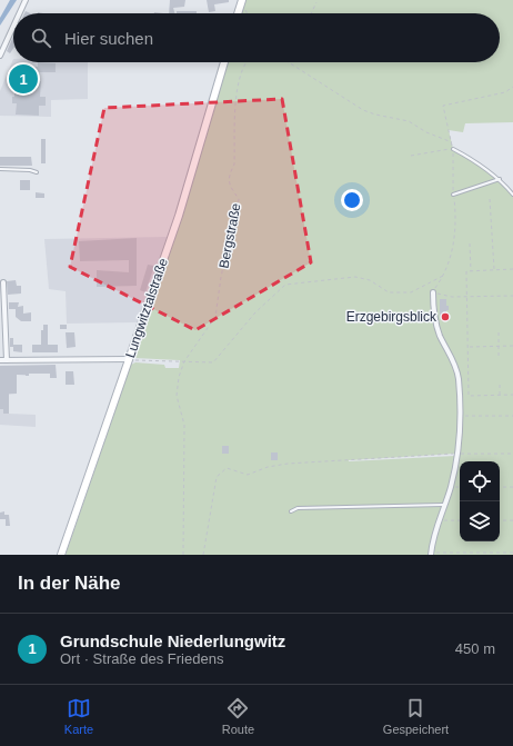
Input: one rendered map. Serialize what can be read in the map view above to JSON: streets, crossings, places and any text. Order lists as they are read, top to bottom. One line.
{"streets":{"main road":["Lungwitztalstraße"],"path":["Bergstraße"]},"places":["Erzgebirgsblick"],"page":{"search":"Hier suchen","pins":"1","heading":"In der Nähe","list":[{"mark":"1","name":"Grundschule Niederlungwitz","note":"Ort · Straße des Friedens","value":"450 m"}],"nav":["Karte","Route","Gespeichert"]}}
